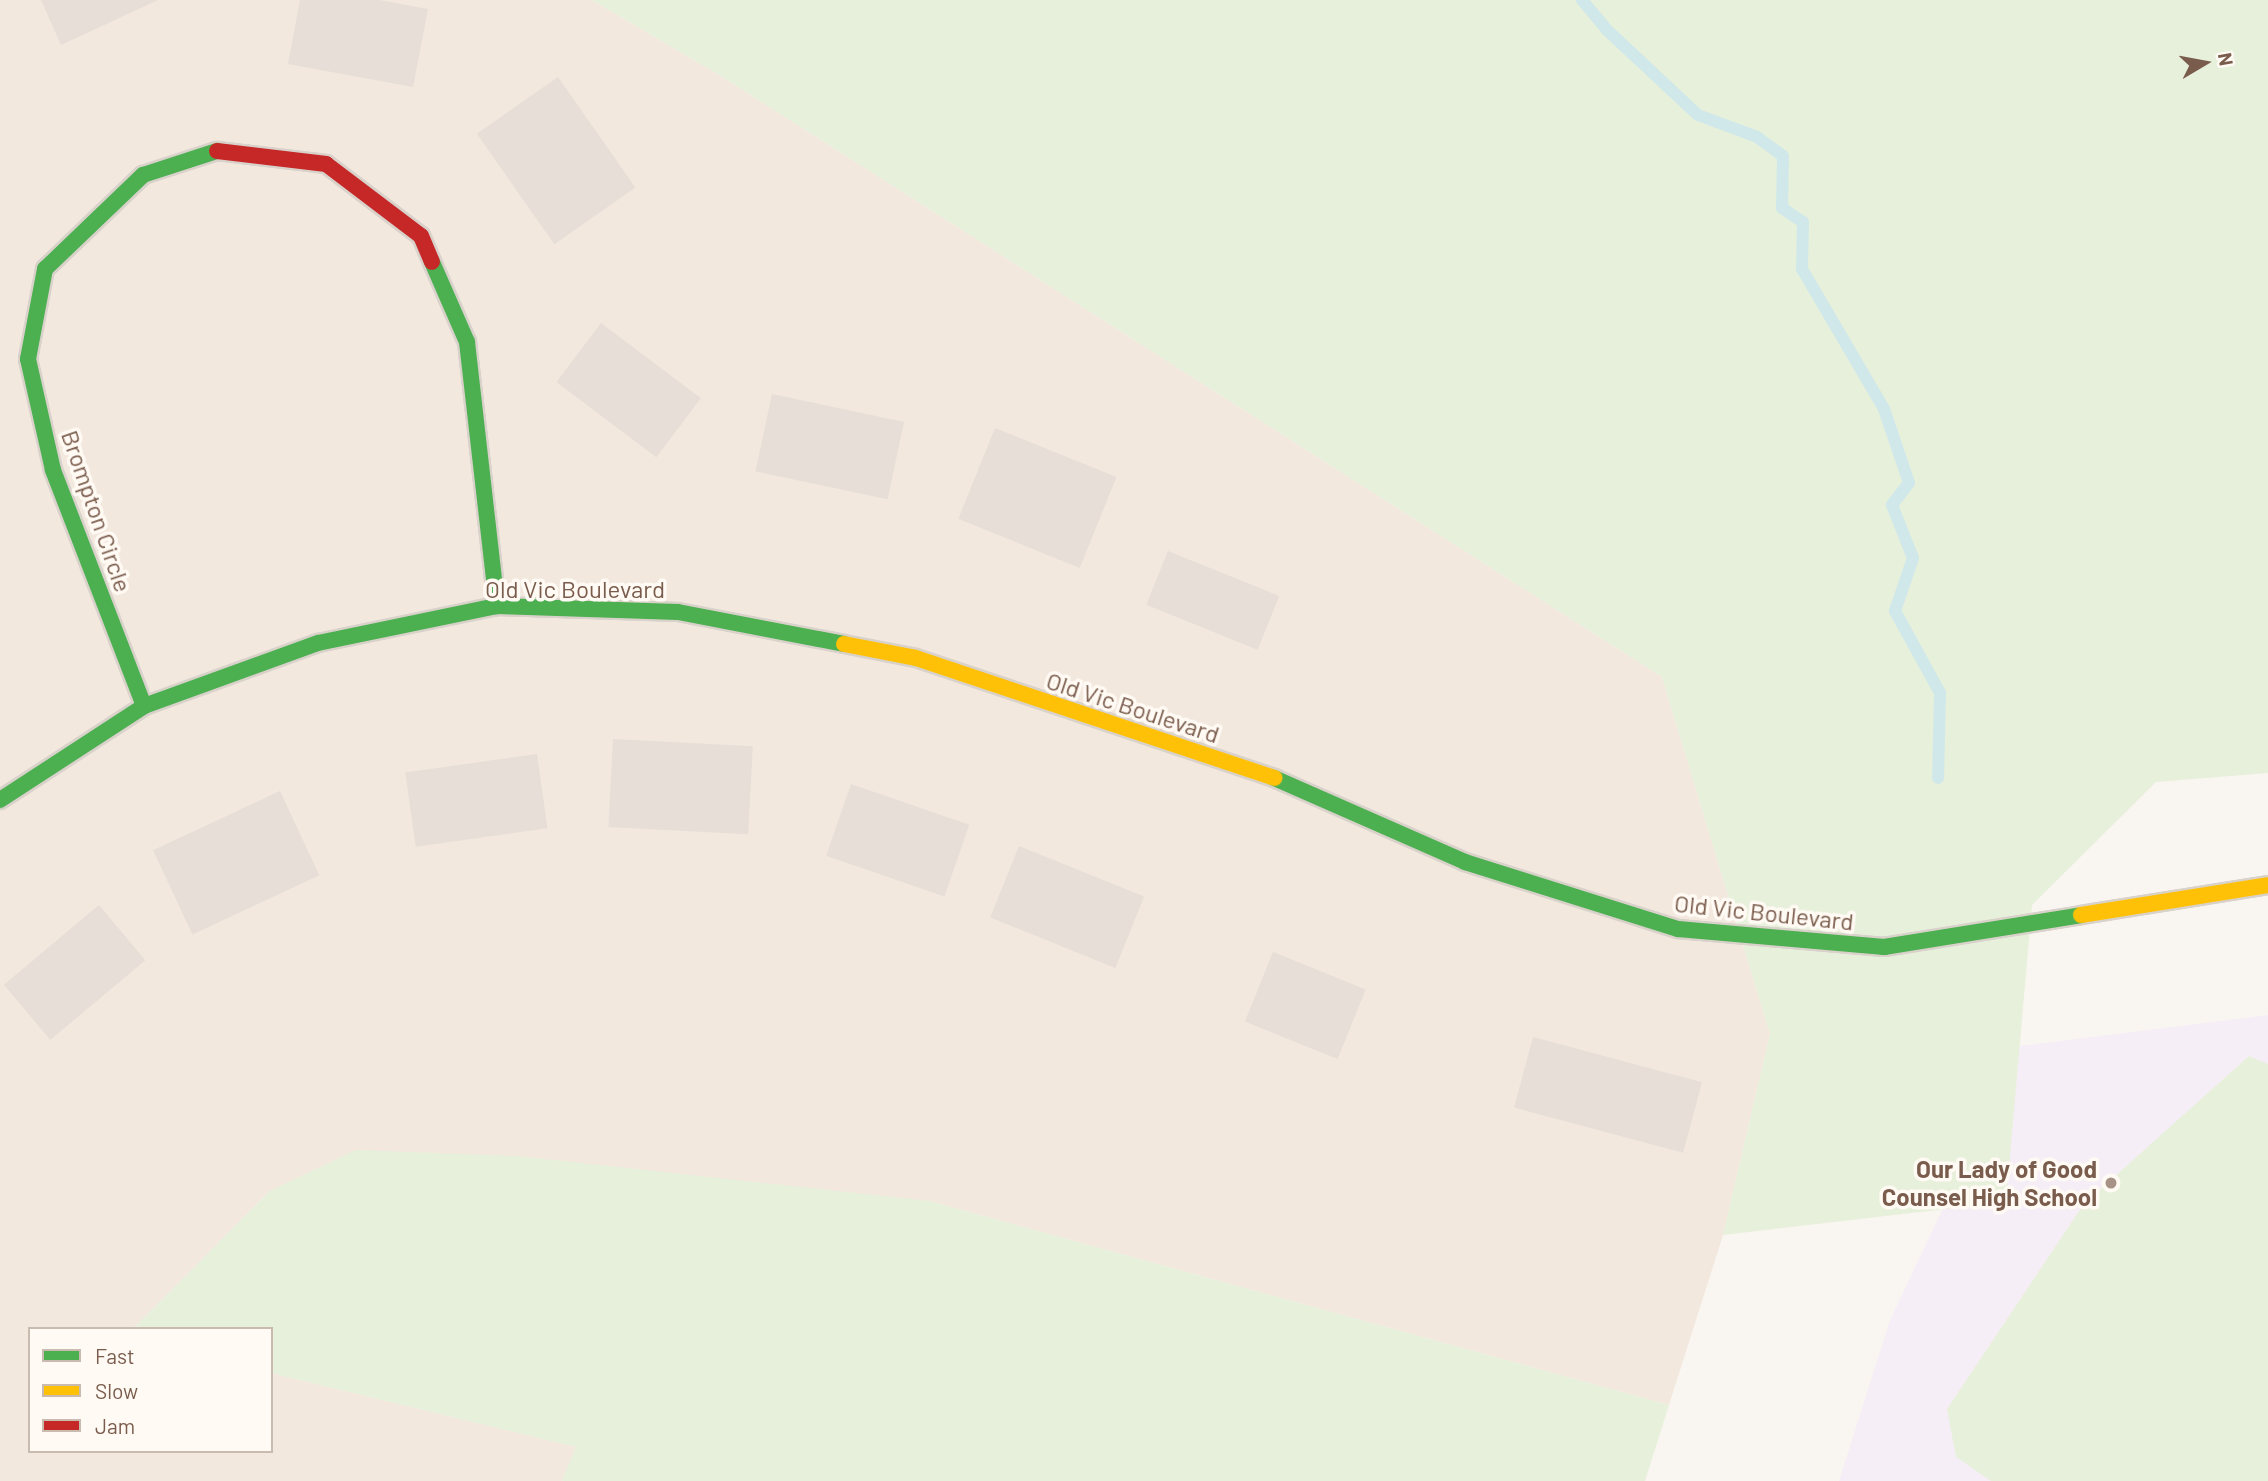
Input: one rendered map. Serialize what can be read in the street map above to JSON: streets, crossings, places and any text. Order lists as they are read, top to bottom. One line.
{"streets":{"street":["Brompton Circle","Old Vic Boulevard"]},"crossings":[["Brompton Circle","Old Vic Boulevard"]],"places":["Our Lady of Good Counsel High School"],"legend":["Fast","Slow","Jam"],"north":"right"}
